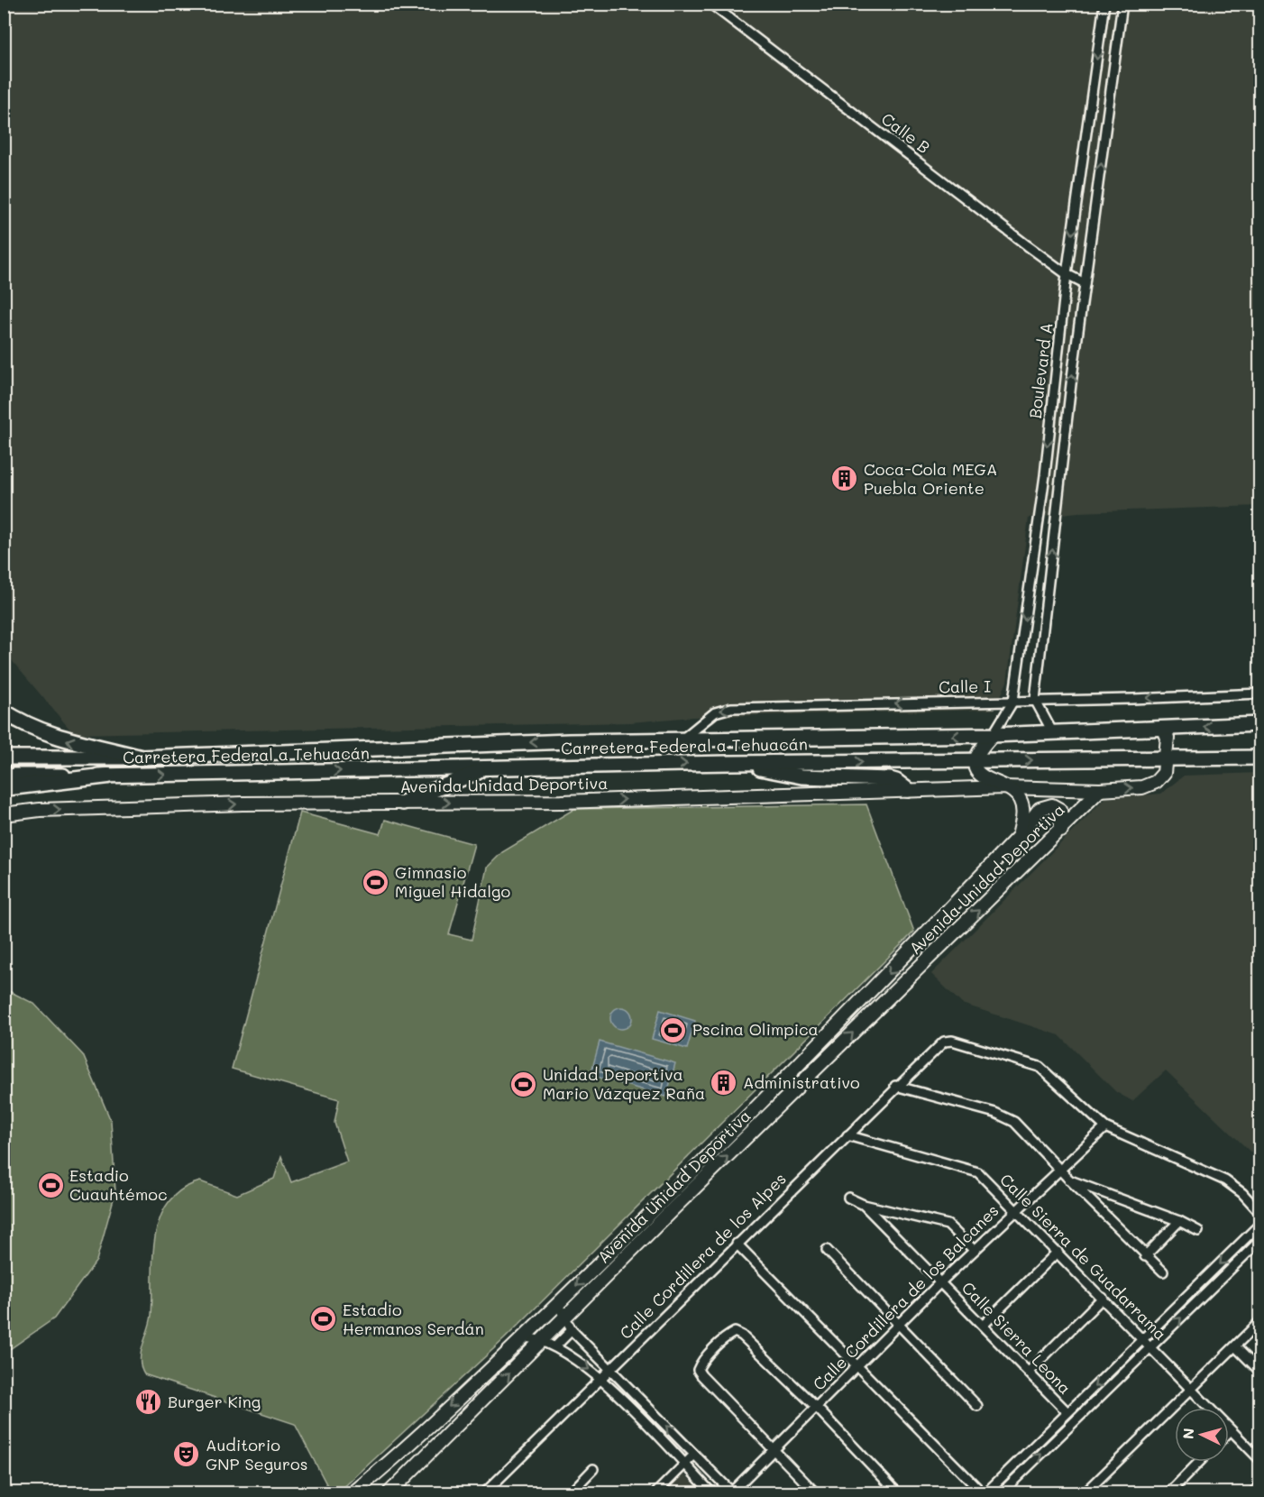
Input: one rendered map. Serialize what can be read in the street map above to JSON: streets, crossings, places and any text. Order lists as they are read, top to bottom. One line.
{"streets":{"main road":["Carretera Federal a Tehuacán"],"street":["Calle B","Boulevard A","Calle I","Avenida Unidad Deportiva","Calle Cordillera de los Alpes","Calle Sierra de Guadarrama","Calle Cordillera de los Balcanes","Calle Sierra Leona"]},"crossings":[["Calle B","Boulevard A"],["Boulevard A","Calle I"],["Boulevard A","Carretera Federal a Tehuacán"],["Calle I","Carretera Federal a Tehuacán"],["Carretera Federal a Tehuacán","Avenida Unidad Deportiva"],["Calle Cordillera de los Alpes","Calle Sierra de Guadarrama"],["Calle Cordillera de los Alpes","Calle Cordillera de los Balcanes"],["Calle Sierra de Guadarrama","Calle Cordillera de los Balcanes"],["Calle Cordillera de los Balcanes","Calle Sierra Leona"]],"one_way":["Calle I"],"places":{"building":["Coca-Cola MEGA Puebla Oriente","Administrativo"],"sports":["Gimnasio Miguel Hidalgo","Pscina Olimpica","Unidad Deportiva Mario Vázquez Raña","Estadio Cuauhtémoc","Estadio Hermanos Serdán"],"restaurant":["Burger King"],"theatre":["Auditorio GNP Seguros"]},"north":"left"}
